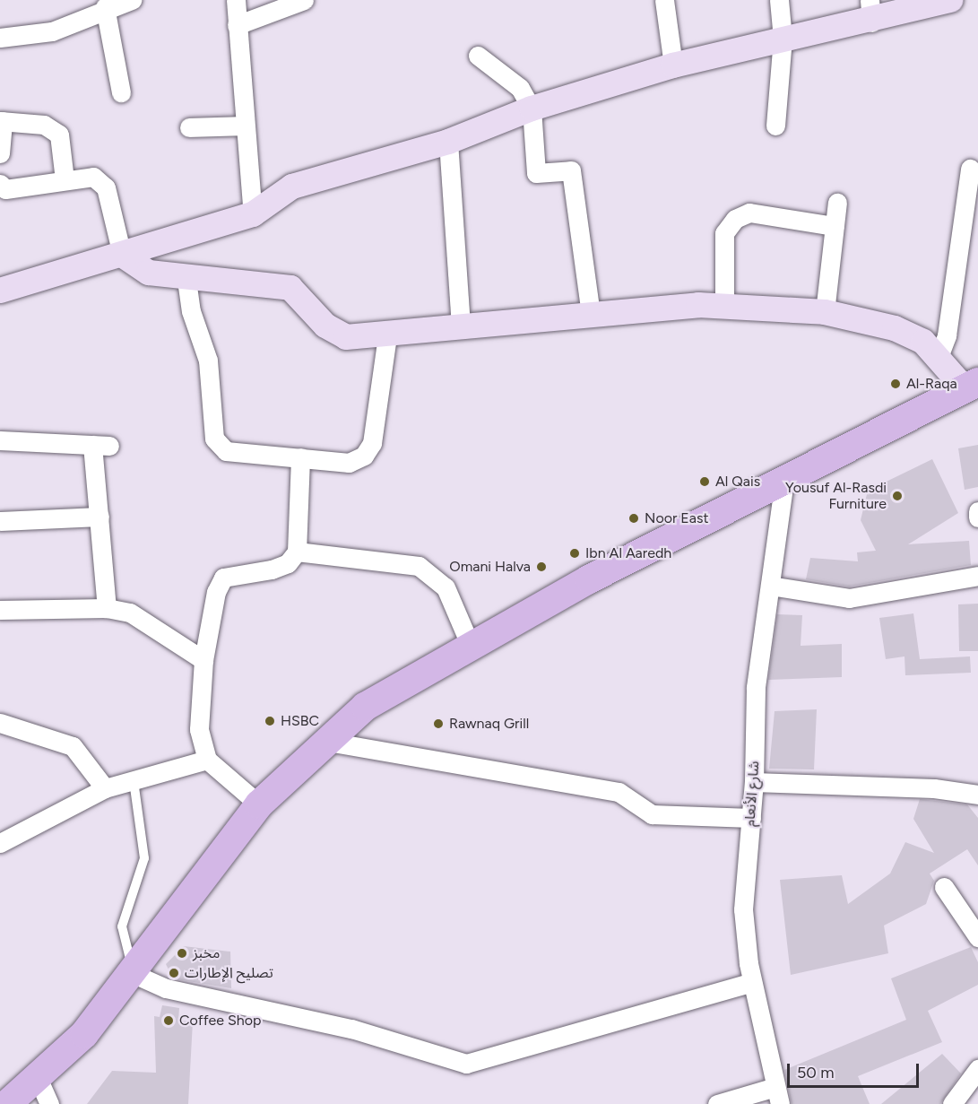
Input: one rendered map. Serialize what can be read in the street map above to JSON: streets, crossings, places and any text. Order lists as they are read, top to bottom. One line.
{"streets":{"street":["شارع الأنعام"]},"places":["Al-Raqa","Al Qais","Yousuf Al-Rasdi Furniture","Noor East","Ibn Al Aaredh","Omani Halva","HSBC","Rawnaq Grill","مخبز","تصليح الإطارات","Coffee Shop"],"scale_bar":"50 m"}
